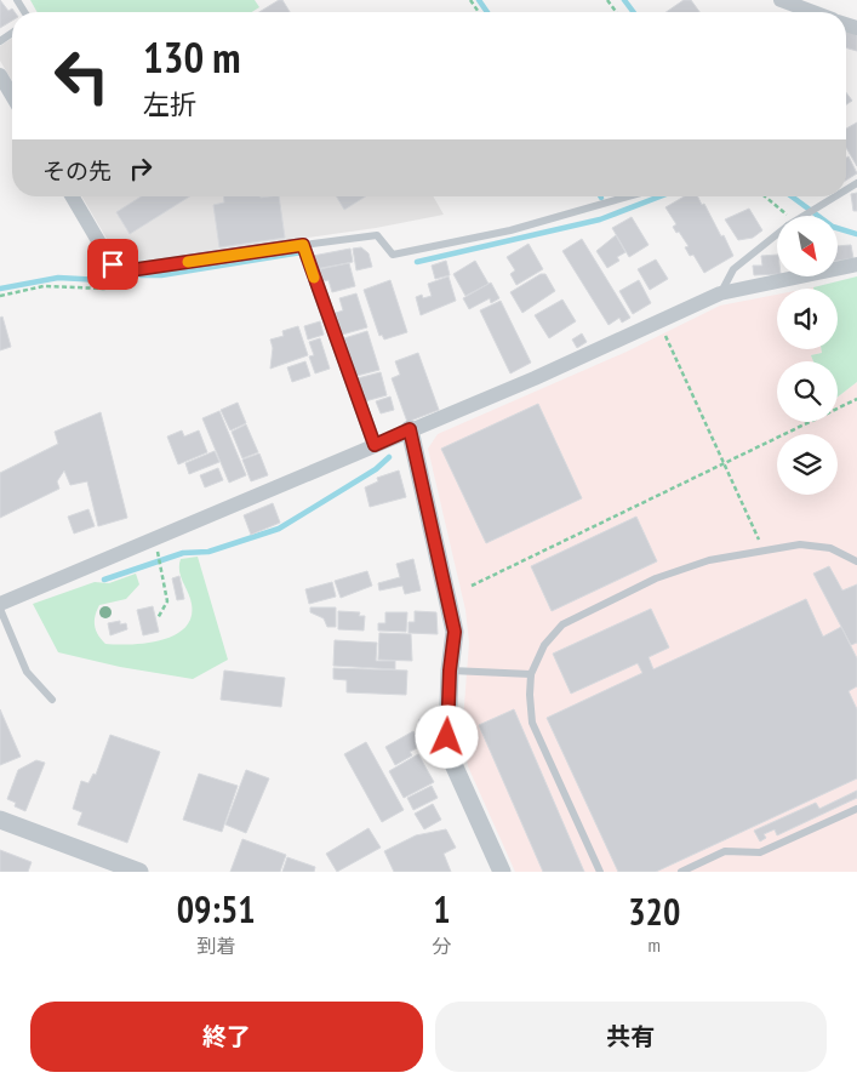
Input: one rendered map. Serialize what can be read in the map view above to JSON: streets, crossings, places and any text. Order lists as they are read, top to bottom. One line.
{"north":"bottom right","page":{"turn":["130 m","左折"],"then":"その先","eta":["09:51","到着","1","分","320","m"],"buttons":["終了","共有"]}}
